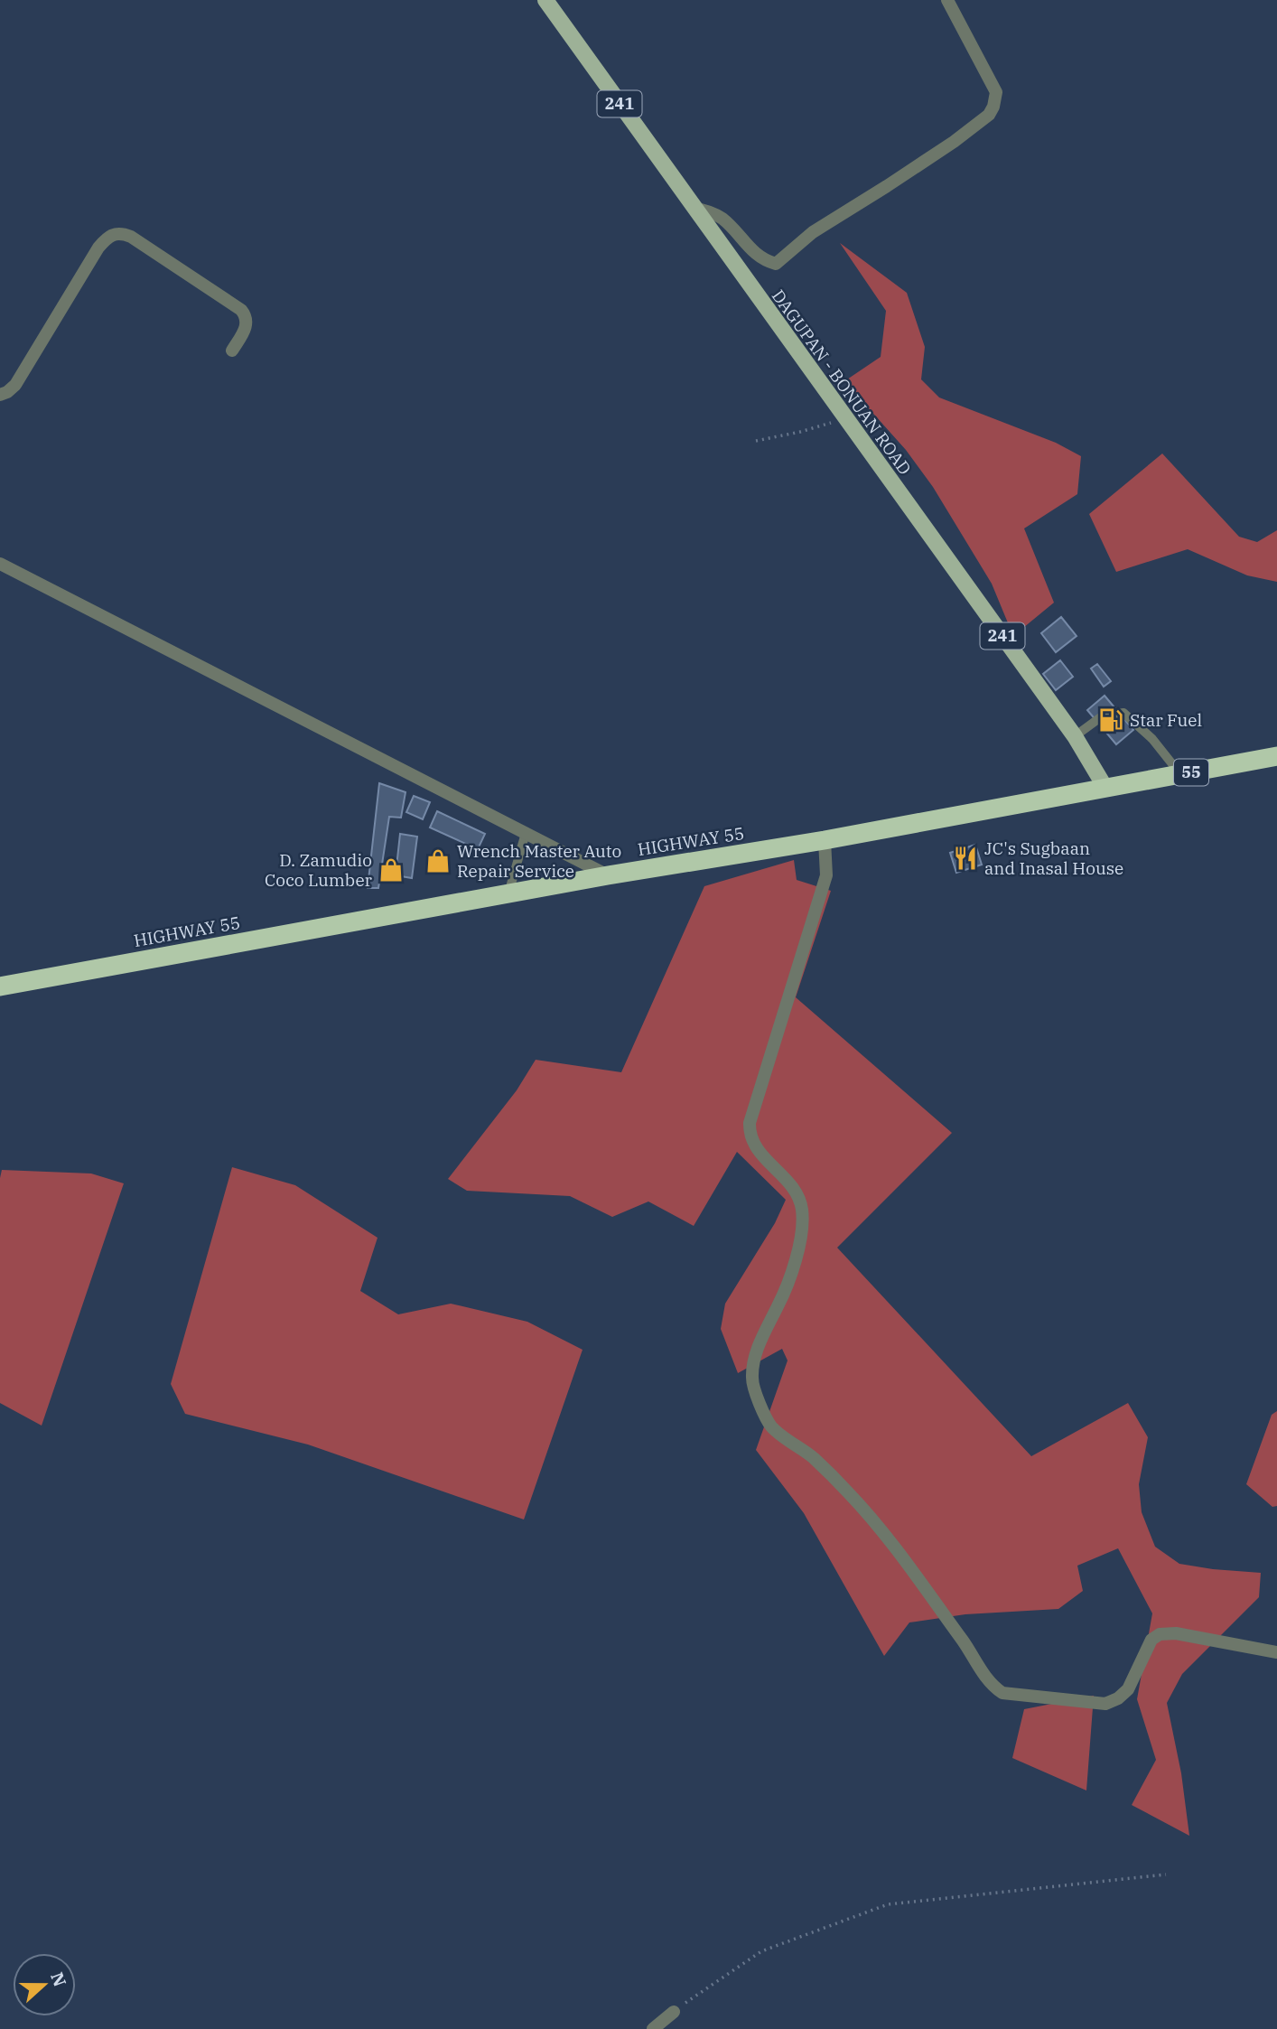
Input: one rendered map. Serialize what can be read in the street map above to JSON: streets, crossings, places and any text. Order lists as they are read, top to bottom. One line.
{"streets":{"highway":["55","HIGHWAY 55"],"main road":["241","DAGUPAN - BONUAN ROAD"]},"crossings":[["DAGUPAN - BONUAN ROAD","HIGHWAY 55"]],"places":{"fuel station":["Star Fuel"],"restaurant":["JC's Sugbaan and Inasal House"],"shop":["Wrench Master Auto Repair Service","D. Zamudio Coco Lumber"]},"north":"right"}
